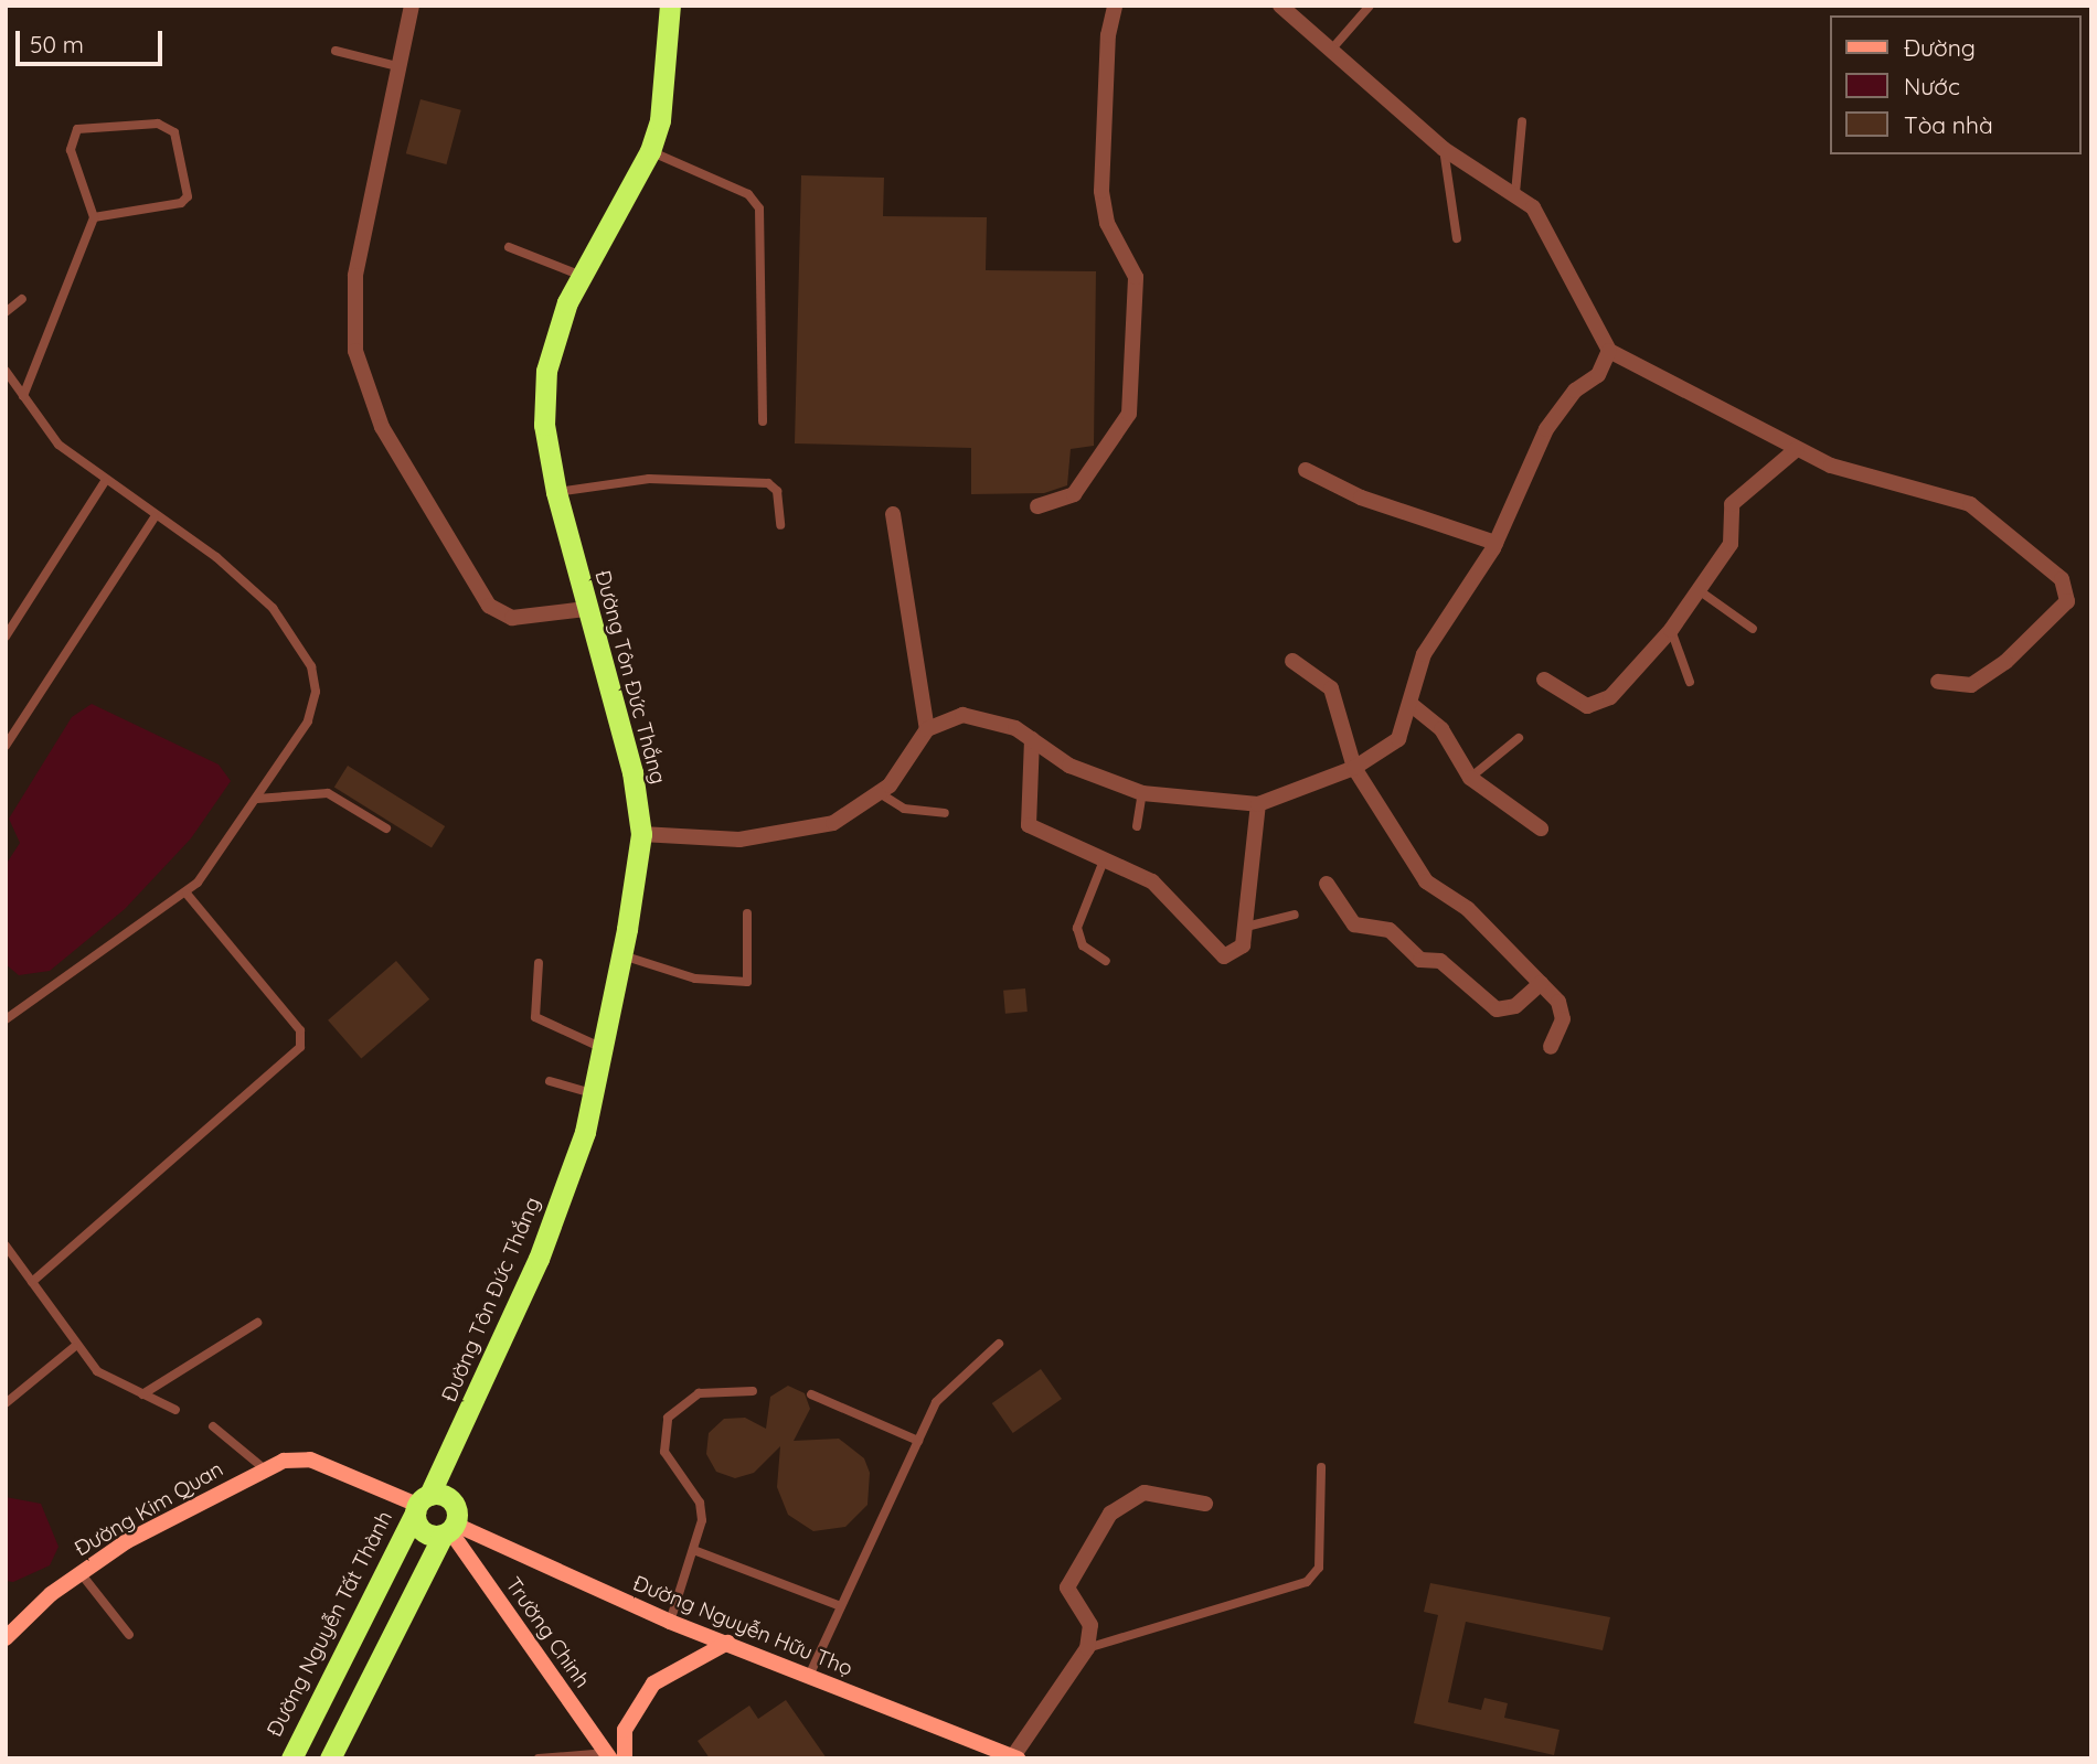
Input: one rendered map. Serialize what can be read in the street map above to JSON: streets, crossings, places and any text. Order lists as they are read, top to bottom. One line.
{"streets":{"highway":["Đường Tôn Đức Thắng","Đường Nguyễn Tất Thành"],"main road":["Đường Kim Quan","Đường Nguyễn Hữu Thọ","Trường Chinh"]},"crossings":[["Đường Tôn Đức Thắng","Đường Kim Quan"],["Đường Tôn Đức Thắng","Đường Nguyễn Tất Thành"],["Đường Kim Quan","Đường Nguyễn Tất Thành"],["Đường Nguyễn Hữu Thọ","Trường Chinh"]],"legend":["Đường","Nước","Tòa nhà"],"scale_bar":"50 m"}
